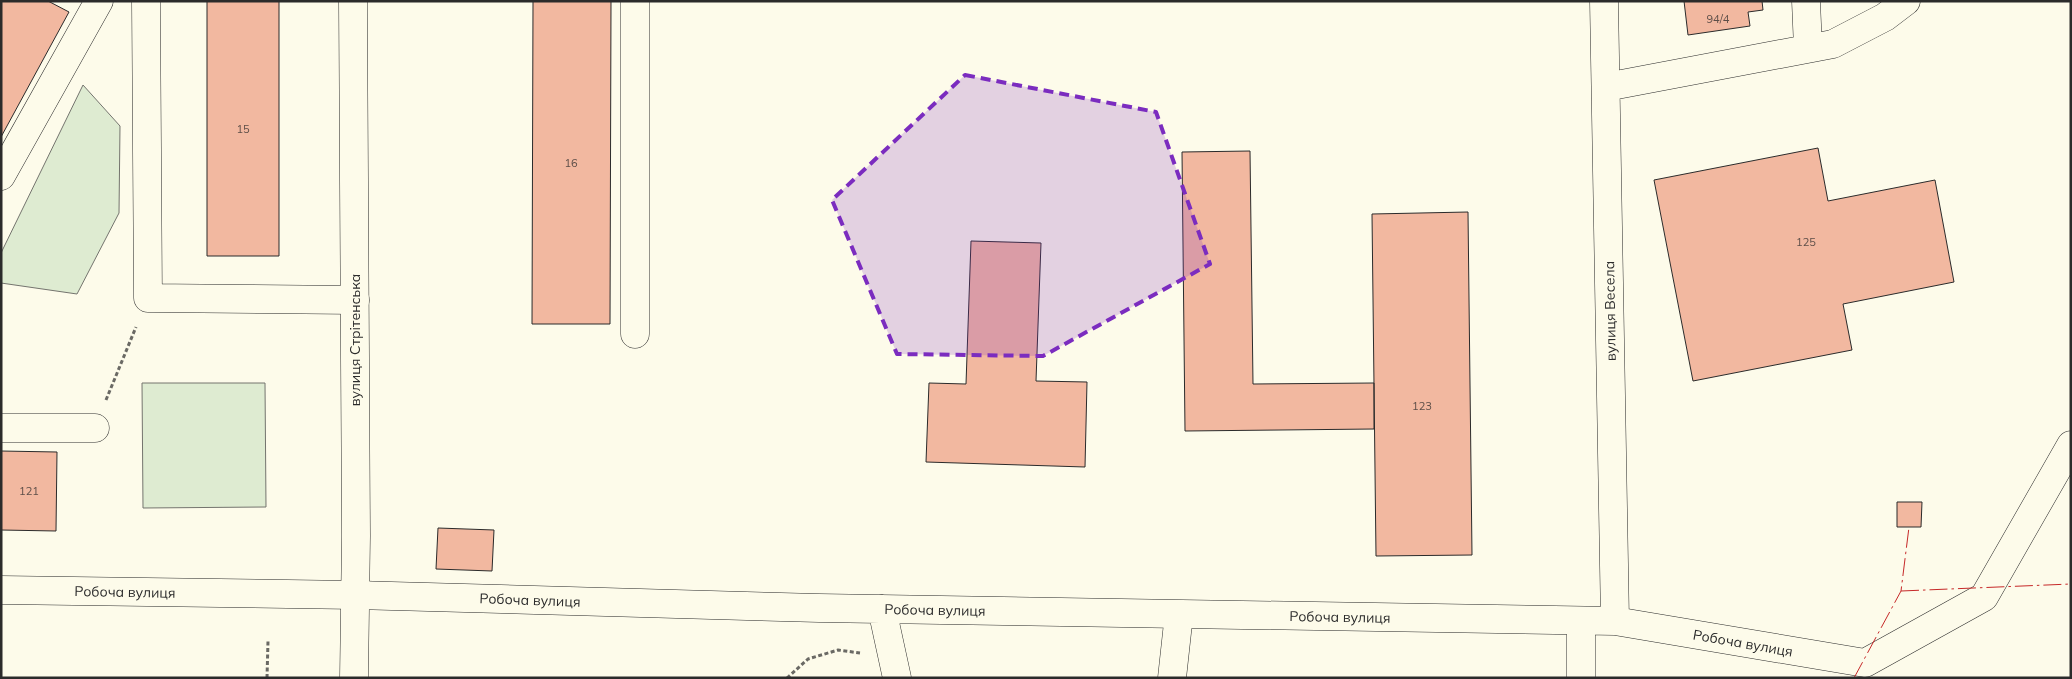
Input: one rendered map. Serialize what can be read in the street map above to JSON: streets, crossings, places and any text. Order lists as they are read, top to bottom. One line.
{"streets":{"street":["вулиця Весела","вулиця Стрітенська","Робоча вулиця"]},"crossings":[["вулиця Весела","Робоча вулиця"],["вулиця Стрітенська","Робоча вулиця"]],"house_numbers":["94/4","15","16","125","123","121"]}
